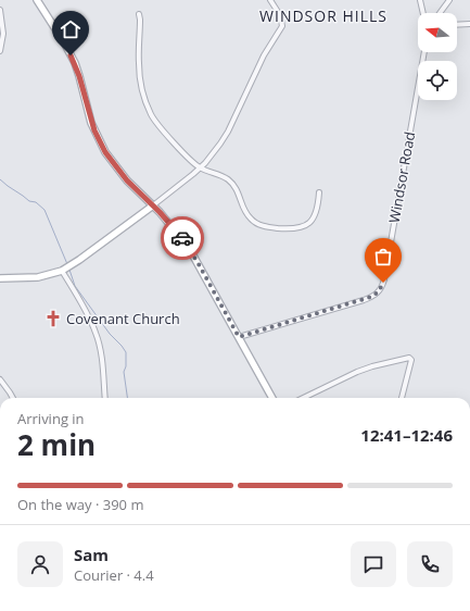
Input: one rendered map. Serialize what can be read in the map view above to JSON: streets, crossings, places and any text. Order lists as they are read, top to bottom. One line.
{"streets":{"street":["Windsor Road"]},"districts":["WINDSOR HILLS"],"places":{"church":["Covenant Church"]},"north":"left","page":{"heading":["2 min","Arriving in","12:41–12:46"],"panel":["Sam","Courier · 4.4"],"bar":"On the way · 390 m"}}
